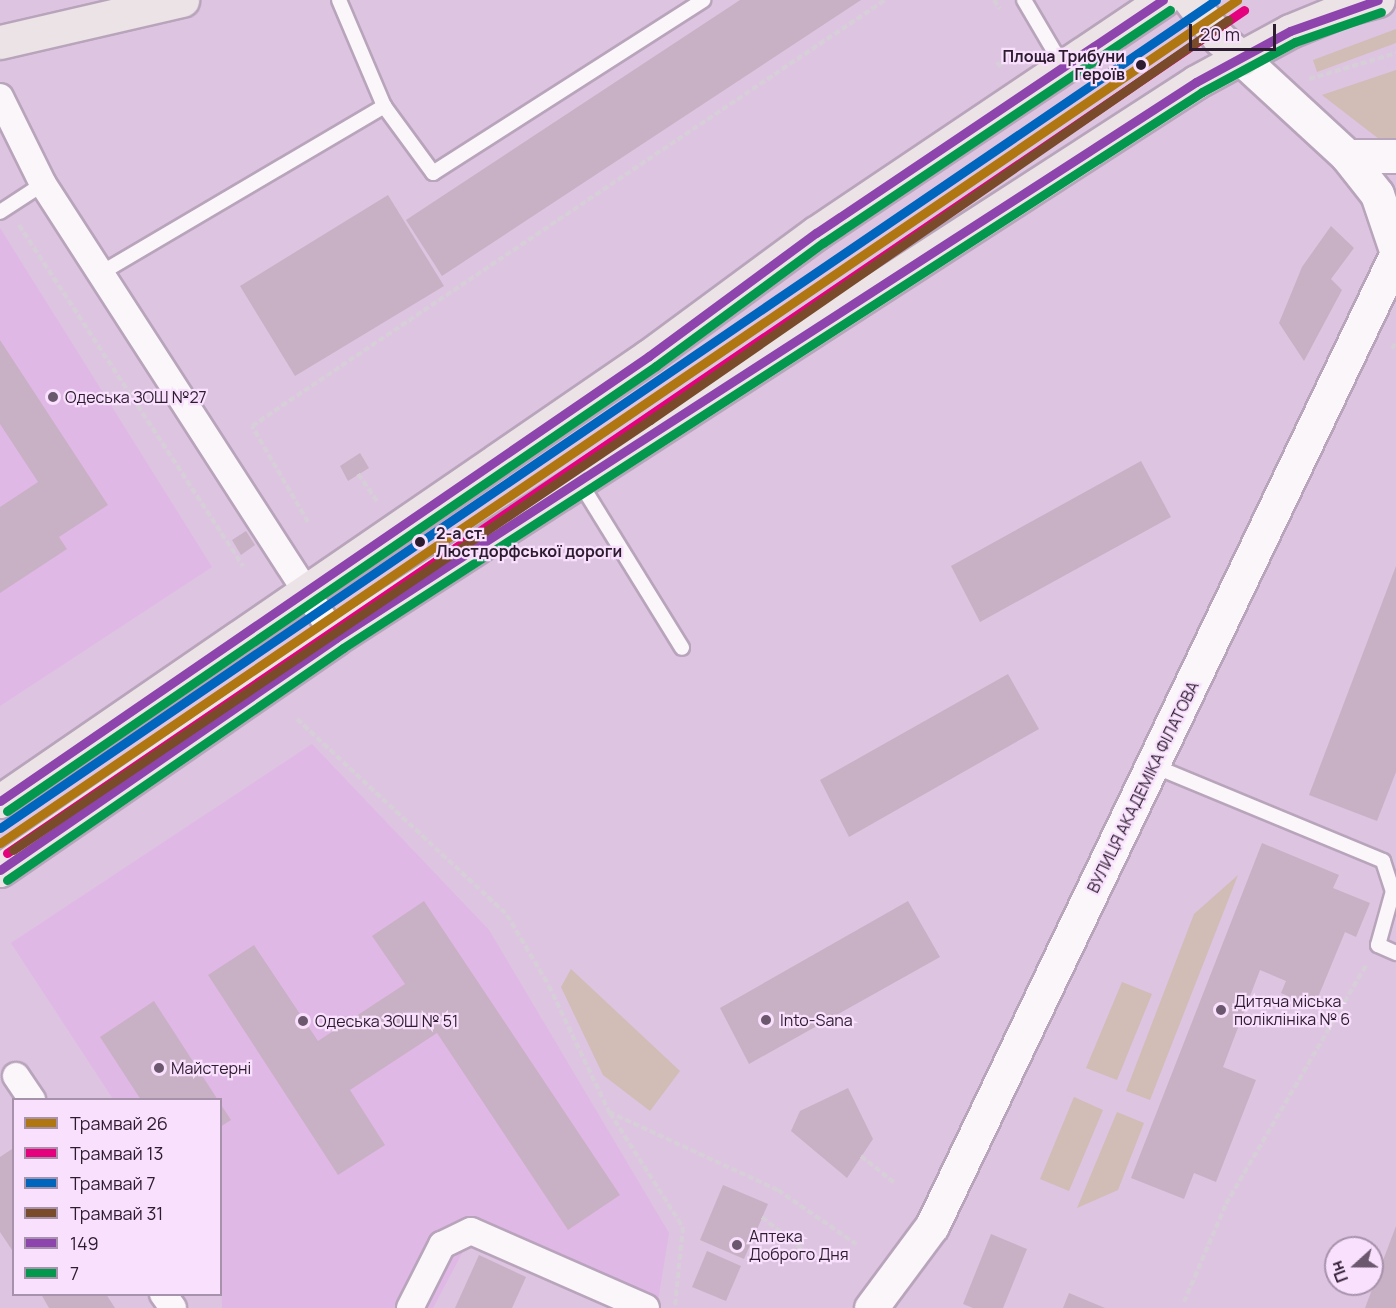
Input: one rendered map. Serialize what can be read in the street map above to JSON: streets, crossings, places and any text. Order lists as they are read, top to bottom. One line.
{"streets":{"main road":["ВУЛИЦЯ АКАДЕМІКА ФІЛАТОВА"]},"places":["Площа Трибуни Героїв","Одеська ЗОШ №27","2-а ст. Люстдорфської дороги","Дитяча міська поліклініка № 6","Into-Sana","Одеська ЗОШ № 51","Майстерні","Аптека Доброго Дня"],"lines":["tram line 26","tram line 7","transit line 149","tram line 13","transit line 7","tram line 31"],"legend":["Трамвай 26","Трамвай 13","Трамвай 7","Трамвай 31","149","7"],"scale_bar":"20 m","north":"left"}
